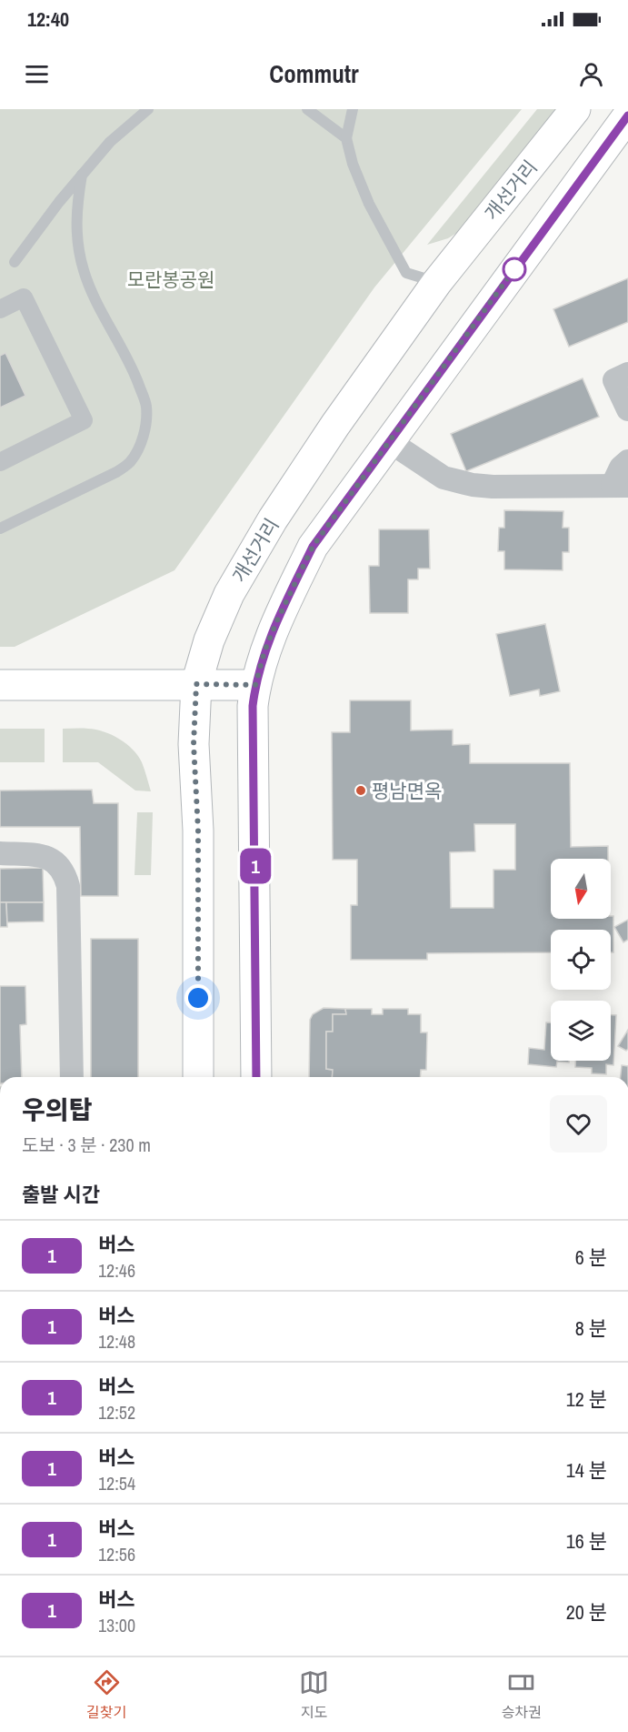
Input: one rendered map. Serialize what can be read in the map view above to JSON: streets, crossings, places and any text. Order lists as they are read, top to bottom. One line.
{"streets":{"main road":["개선거리"]},"parks":["모란봉공원"],"places":["평남면옥"],"lines":["bus line 1"],"north":"bottom","page":{"status":"12:40","header":"Commutr","on_map":"1","heading":[["우의탑","도보 · 3 분 · 230 m"],"출발 시간"],"list":[{"mark":"1","name":"버스","note":"12:46","value":"6 분"},{"mark":"1","name":"버스","note":"12:48","value":"8 분"},{"mark":"1","name":"버스","note":"12:52","value":"12 분"},{"mark":"1","name":"버스","note":"12:54","value":"14 분"},{"mark":"1","name":"버스","note":"12:56","value":"16 분"},{"mark":"1","name":"버스","note":"13:00","value":"20 분"}],"tabs":["길찾기","지도","승차권"]}}
